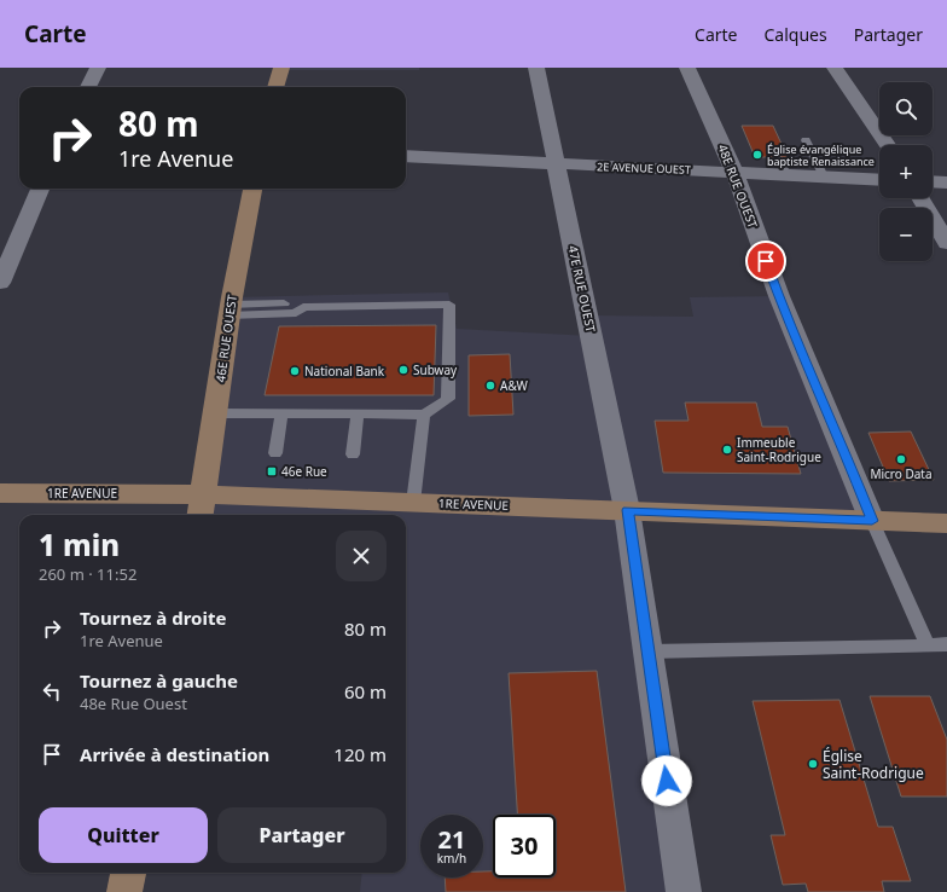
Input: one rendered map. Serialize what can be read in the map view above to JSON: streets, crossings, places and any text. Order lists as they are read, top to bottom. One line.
{"streets":{"street":["2E AVENUE OUEST","48E RUE OUEST","47E RUE OUEST","46E RUE OUEST","1RE AVENUE"]},"crossings":[["2E AVENUE OUEST","48E RUE OUEST"],["2E AVENUE OUEST","47E RUE OUEST"],["48E RUE OUEST","1RE AVENUE"],["47E RUE OUEST","1RE AVENUE"],["46E RUE OUEST","1RE AVENUE"]],"places":{"other":["Église évangélique baptiste Renaissance","Subway","National Bank","A&W","Immeuble Saint-Rodrigue","Micro Data","Église Saint-Rodrigue"],"transit":["46e Rue"]},"page":{"header":"Carte","nav":["Carte","Calques","Partager"],"map_buttons":["+","−"],"turn":["80 m","1re Avenue"],"heading":["1 min","260 m · 11:52"],"list":[{"name":"Tournez à droite","note":"1re Avenue","value":"80 m"},{"name":"Tournez à gauche","note":"48e Rue Ouest","value":"60 m"},{"name":"Arrivée à destination","value":"120 m"}],"buttons":["Quitter","Partager"],"speed":"21 km/h","limit":"30"}}
